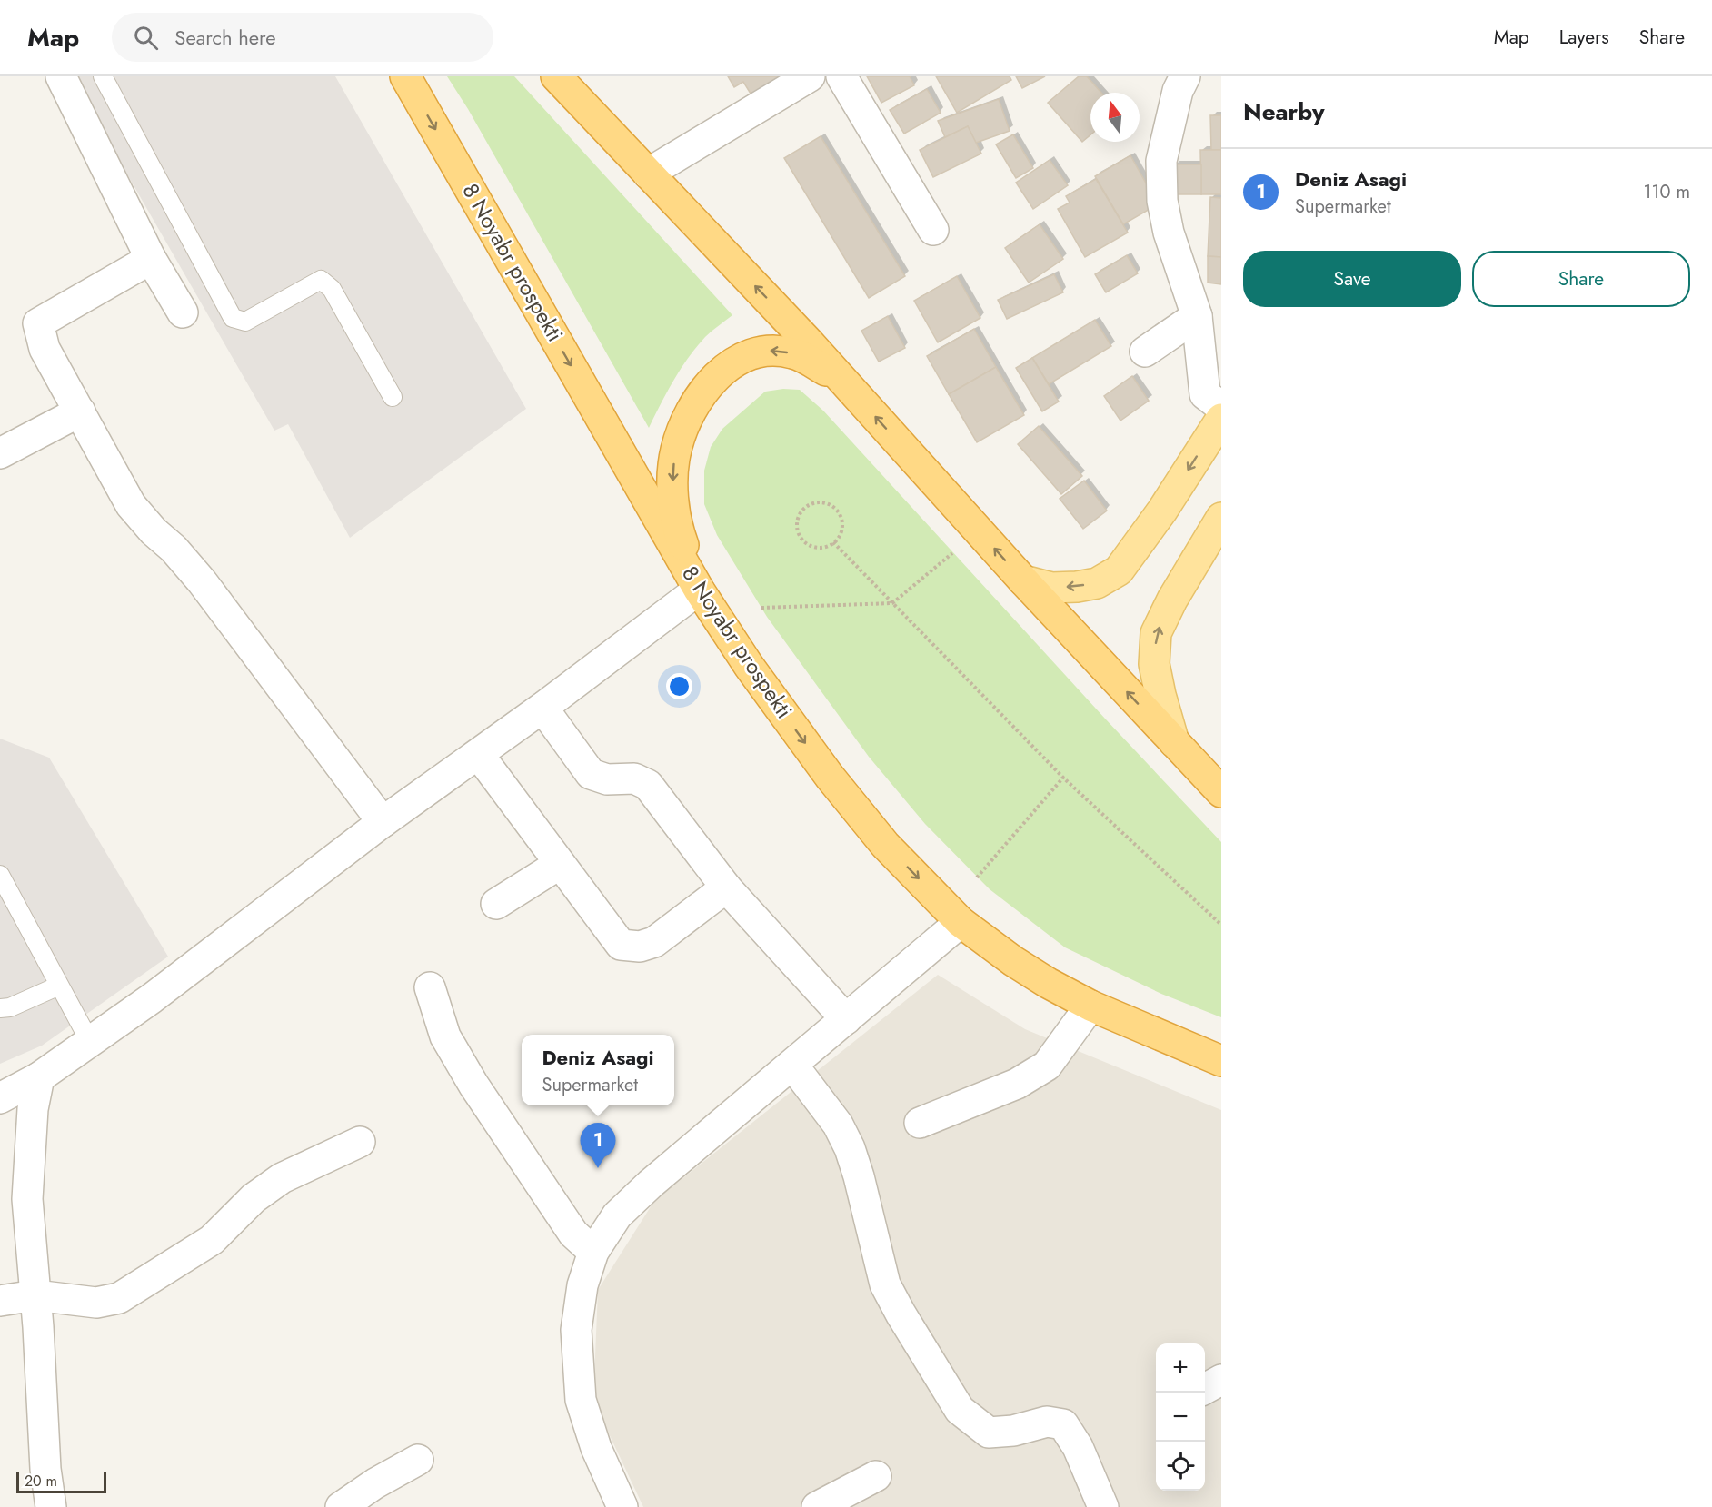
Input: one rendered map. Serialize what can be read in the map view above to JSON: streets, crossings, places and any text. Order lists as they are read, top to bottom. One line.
{"streets":{"highway":["8 Noyabr prospekti"]},"scale_bar":"20 m","north":"top","page":{"header":"Map","search":"Search here","nav":["Map","Layers","Share"],"heading":"Nearby","list":[{"mark":"1","name":"Deniz Asagi","note":"Supermarket","value":"110 m"}],"buttons":["Save","Share"],"popup":["Deniz Asagi","Supermarket"],"pins":"1","map_buttons":["+","−"],"scale":"20 m"}}
